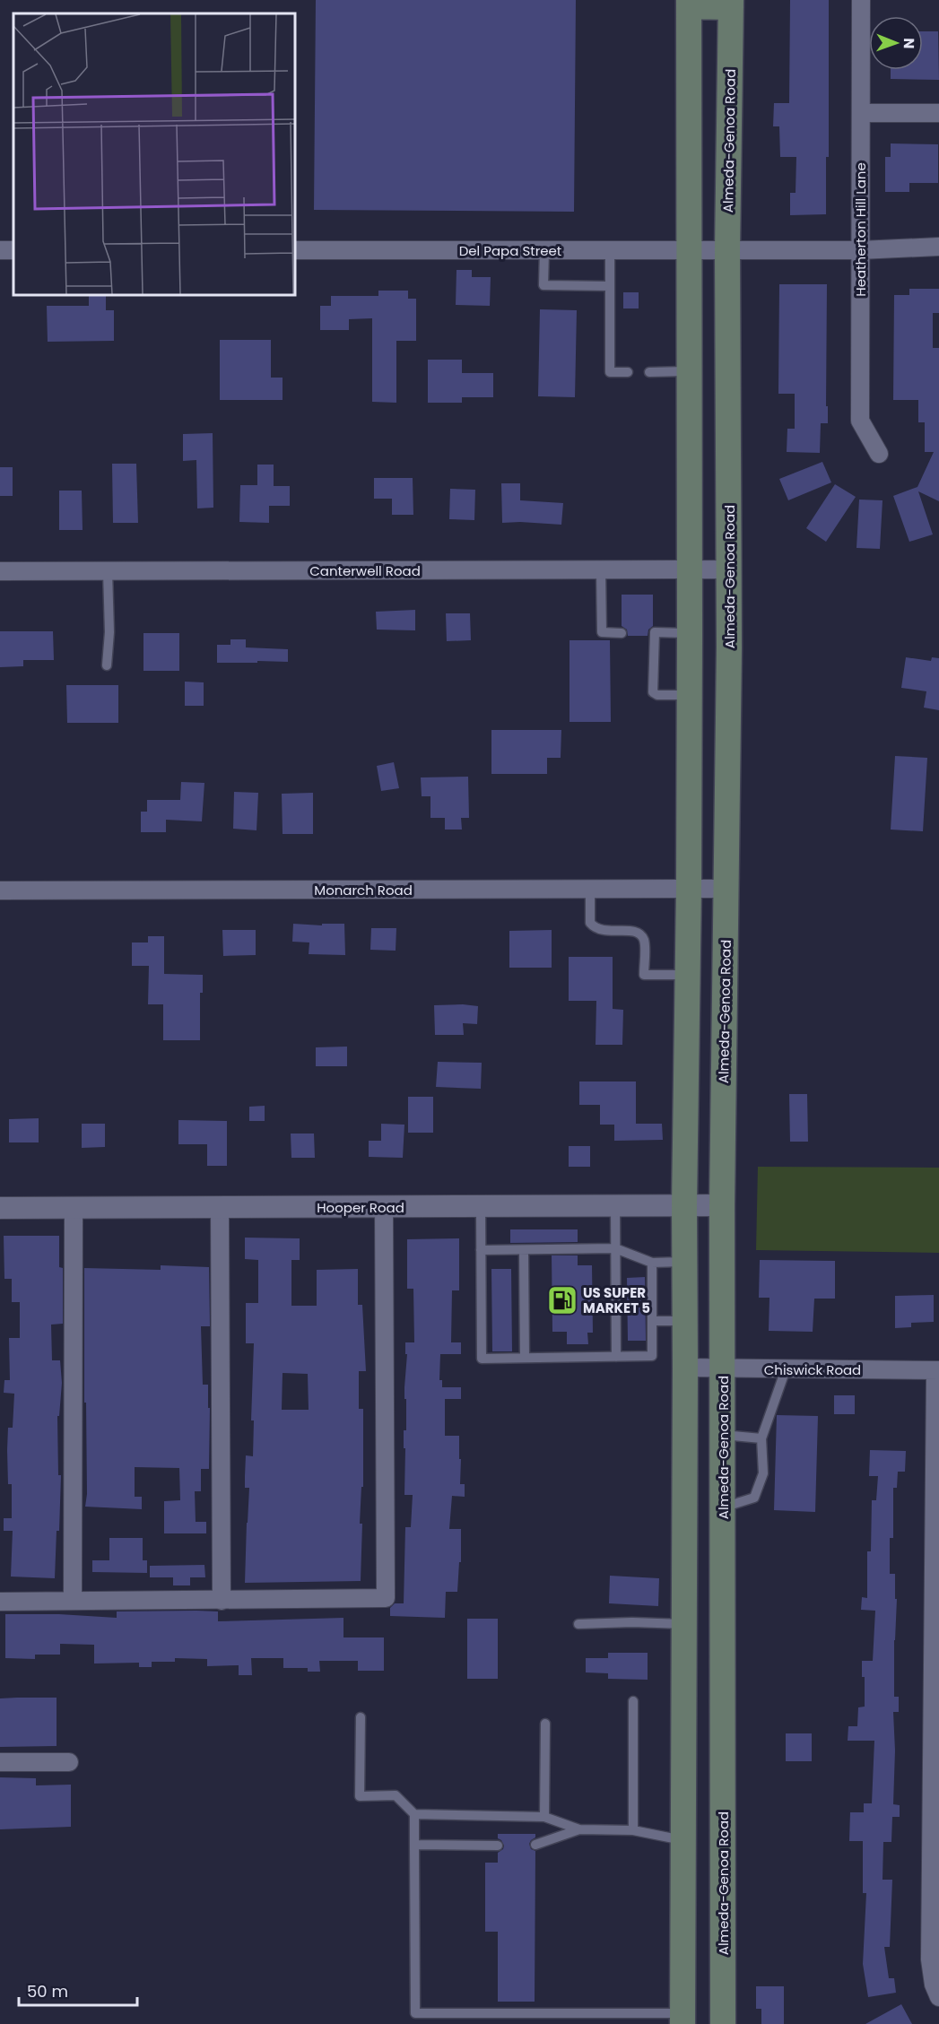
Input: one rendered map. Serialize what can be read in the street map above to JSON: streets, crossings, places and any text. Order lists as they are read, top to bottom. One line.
{"streets":{"main road":["Almeda-Genoa Road"],"street":["Heatherton Hill Lane","Del Papa Street","Canterwell Road","Monarch Road","Hooper Road","Chiswick Road"]},"crossings":[["Almeda-Genoa Road","Del Papa Street"],["Almeda-Genoa Road","Canterwell Road"],["Almeda-Genoa Road","Monarch Road"],["Almeda-Genoa Road","Hooper Road"],["Almeda-Genoa Road","Chiswick Road"],["Heatherton Hill Lane","Del Papa Street"]],"places":{"fuel station":["US SUPER MARKET 5"]},"scale_bar":"50 m","north":"right"}
